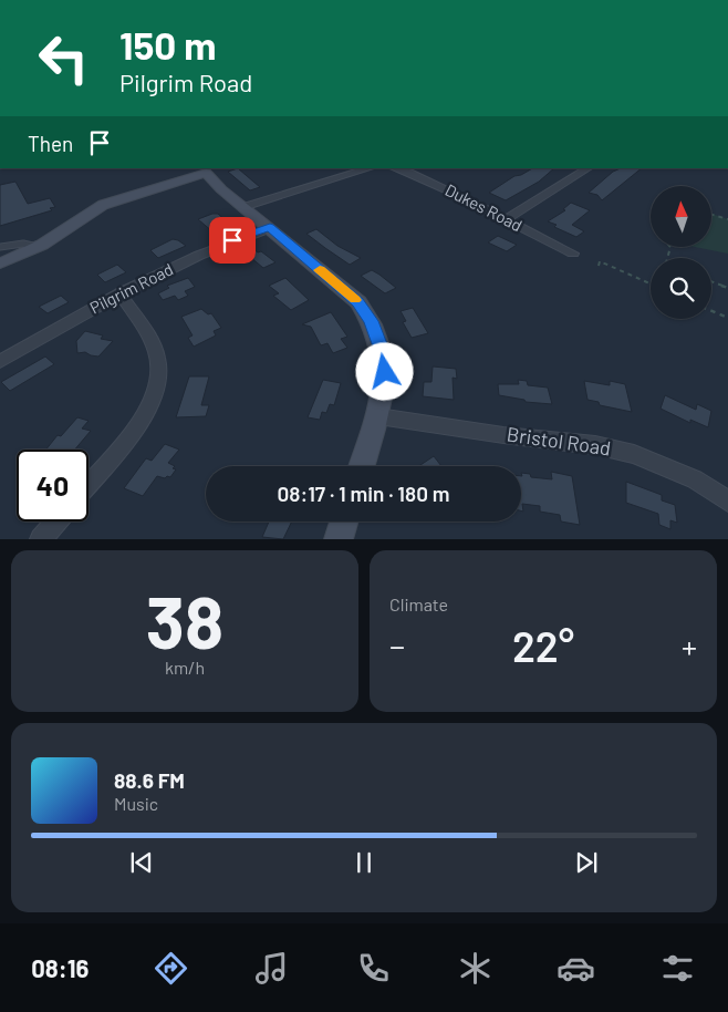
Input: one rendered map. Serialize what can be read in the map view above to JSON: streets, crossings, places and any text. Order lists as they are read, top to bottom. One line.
{"streets":{"street":["Dukes Road","Pilgrim Road","Bristol Road"]},"north":"top","page":{"turn":["150 m","Pilgrim Road"],"then":"Then","limit":"40","trip":"08:17 · 1 min · 180 m","tile":[["38","km/h"],"Climate"],"heat":["−","22°","+"],"song":["88.6 FM","Music"],"tabs":"08:16"}}
